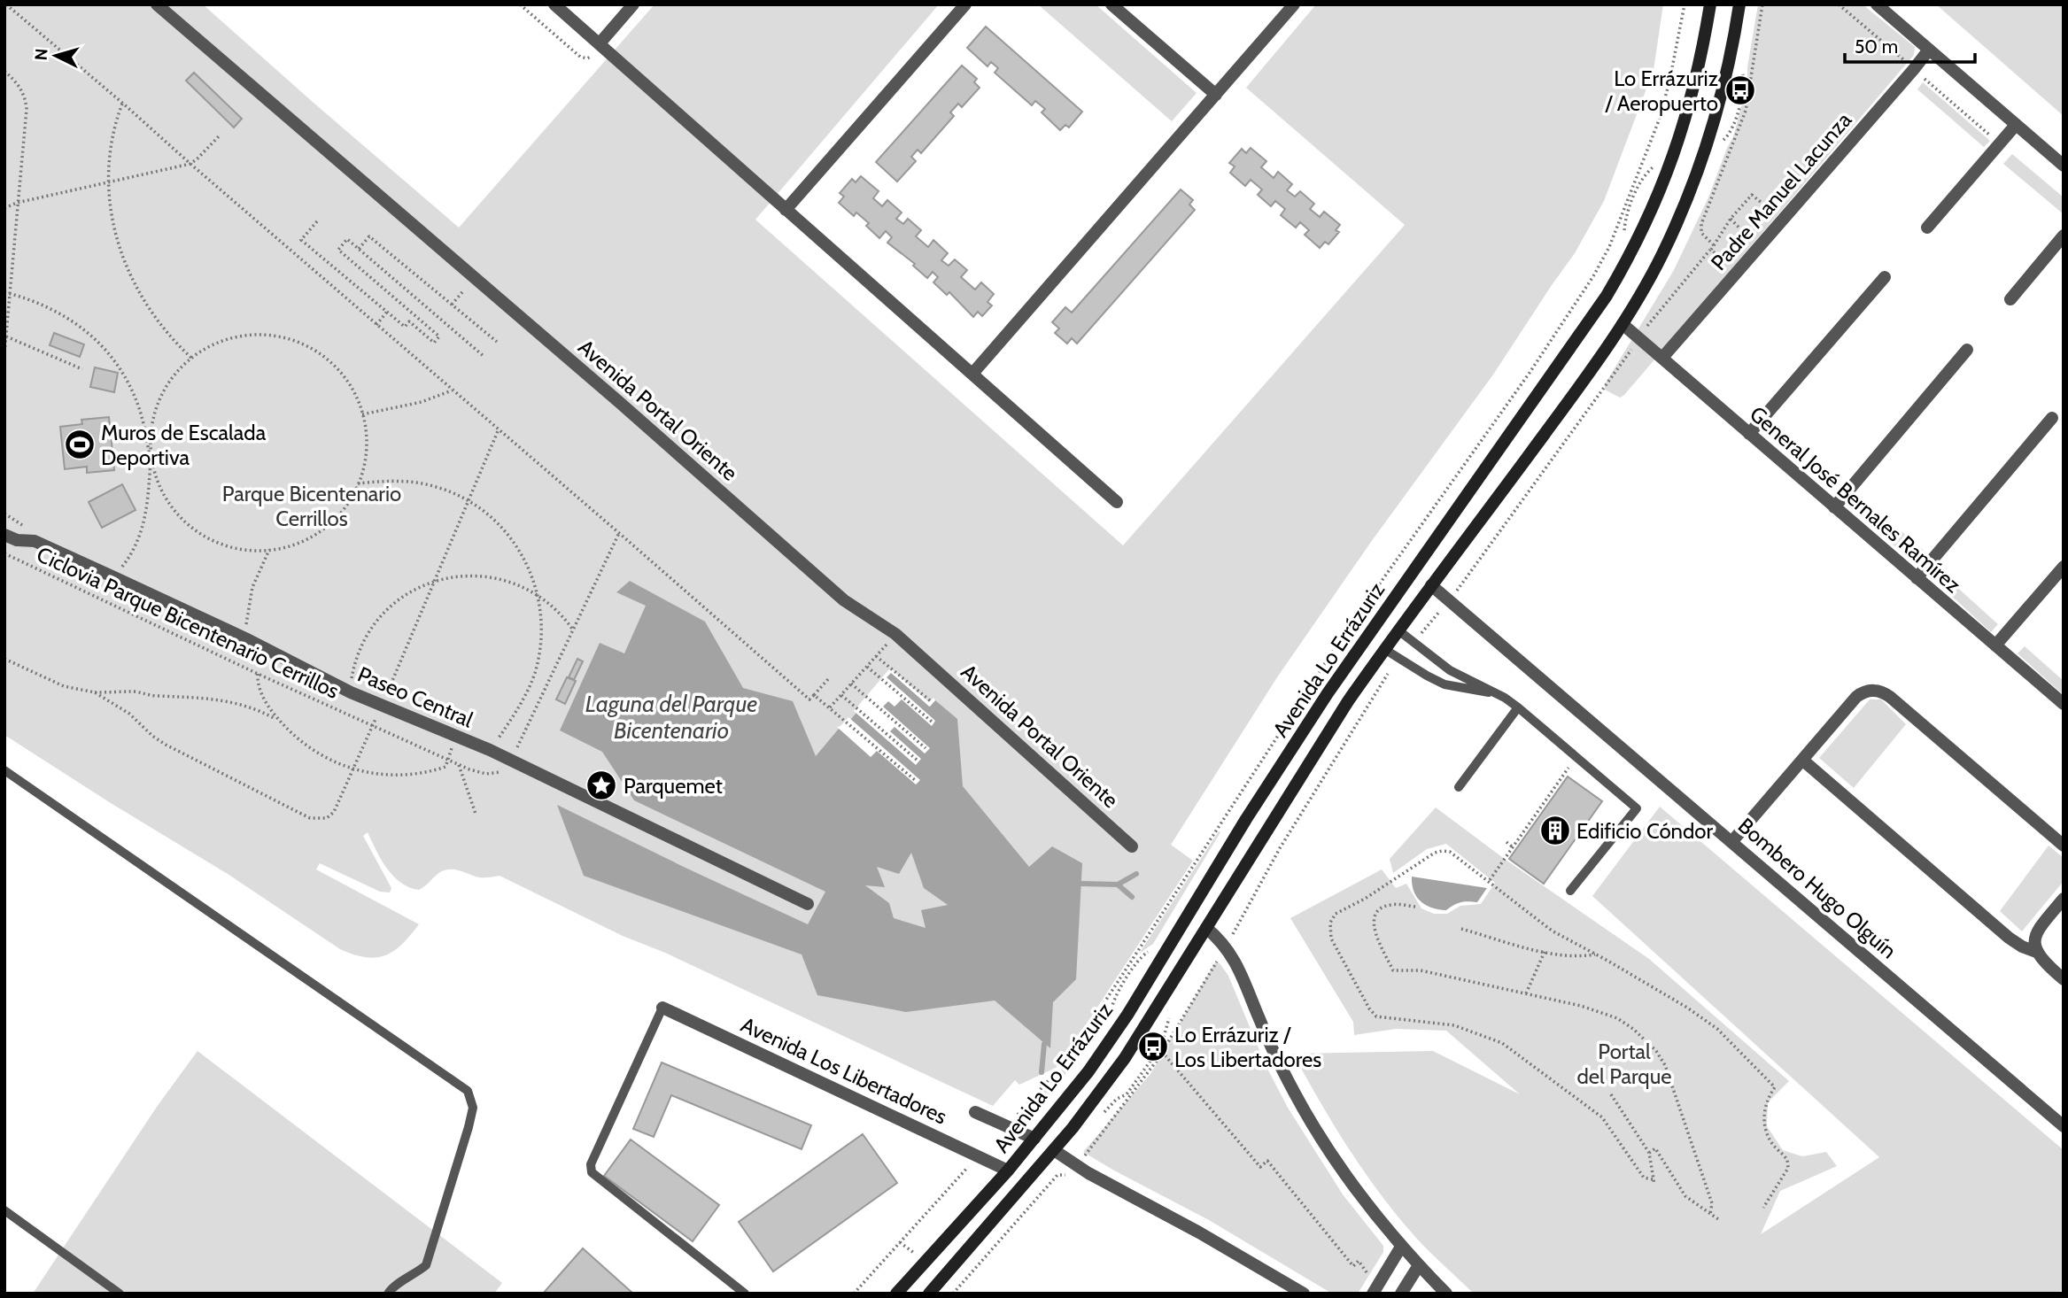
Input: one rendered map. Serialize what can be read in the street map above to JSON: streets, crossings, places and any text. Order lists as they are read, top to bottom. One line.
{"streets":{"main road":["Avenida Lo Errázuriz"],"street":["Padre Manuel Lacunza","Avenida Portal Oriente","General José Bernales Ramírez","Paseo Central","Bombero Hugo Olguín","Avenida Los Libertadores"],"path":["Ciclovia Parque Bicentenario Cerrillos"]},"crossings":[["Padre Manuel Lacunza","General José Bernales Ramírez"],["General José Bernales Ramírez","Avenida Lo Errázuriz"],["Ciclovia Parque Bicentenario Cerrillos","Paseo Central"],["Avenida Lo Errázuriz","Bombero Hugo Olguín"],["Avenida Lo Errázuriz","Avenida Los Libertadores"]],"water":["Laguna del Parque Bicentenario"],"parks":["Parque Bicentenario Cerrillos","Portal del Parque"],"places":{"bus stop":["Lo Errázuriz / Aeropuerto","Lo Errázuriz / Los Libertadores"],"sports":["Muros de Escalada Deportiva"],"place":["Parquemet"],"building":["Edificio Cóndor"]},"scale_bar":"50 m","north":"left"}
